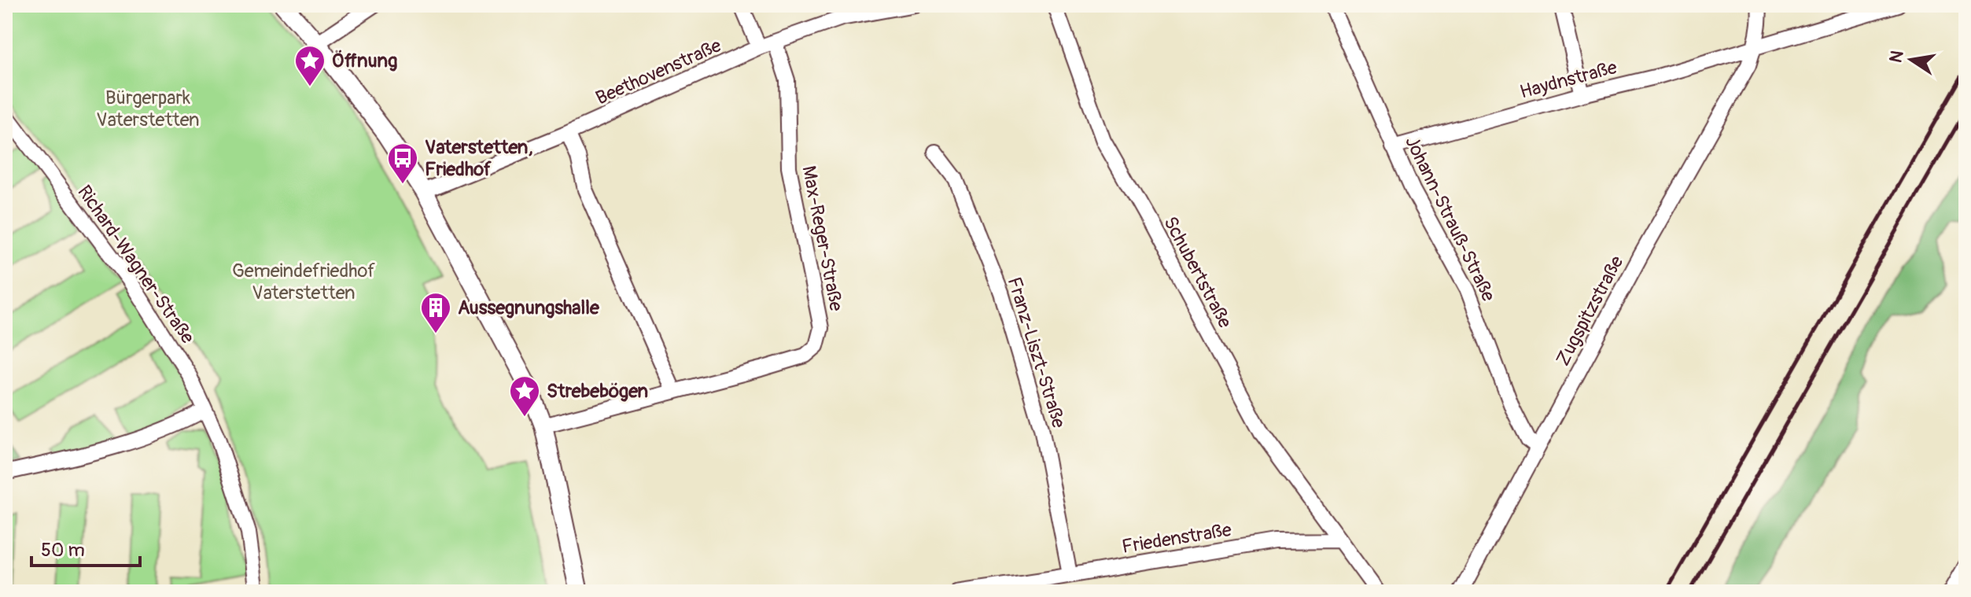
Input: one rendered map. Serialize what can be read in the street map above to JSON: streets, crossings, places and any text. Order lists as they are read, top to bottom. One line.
{"streets":{"street":["Beethovenstraße","Haydnstraße","Johann-Strauß-Straße","Max-Reger-Straße","Richard-Wagner-Straße","Schubertstraße","Zugspitzstraße","Franz-Liszt-Straße","Friedenstraße"]},"crossings":[["Beethovenstraße","Max-Reger-Straße"],["Haydnstraße","Johann-Strauß-Straße"],["Haydnstraße","Zugspitzstraße"],["Johann-Strauß-Straße","Zugspitzstraße"],["Schubertstraße","Friedenstraße"],["Franz-Liszt-Straße","Friedenstraße"]],"parks":["Bürgerpark Vaterstetten","Gemeindefriedhof Vaterstetten"],"places":{"place":["Öffnung","Strebebögen"],"bus stop":["Vaterstetten, Friedhof"],"building":["Aussegnungshalle"]},"scale_bar":"50 m","north":"left"}
